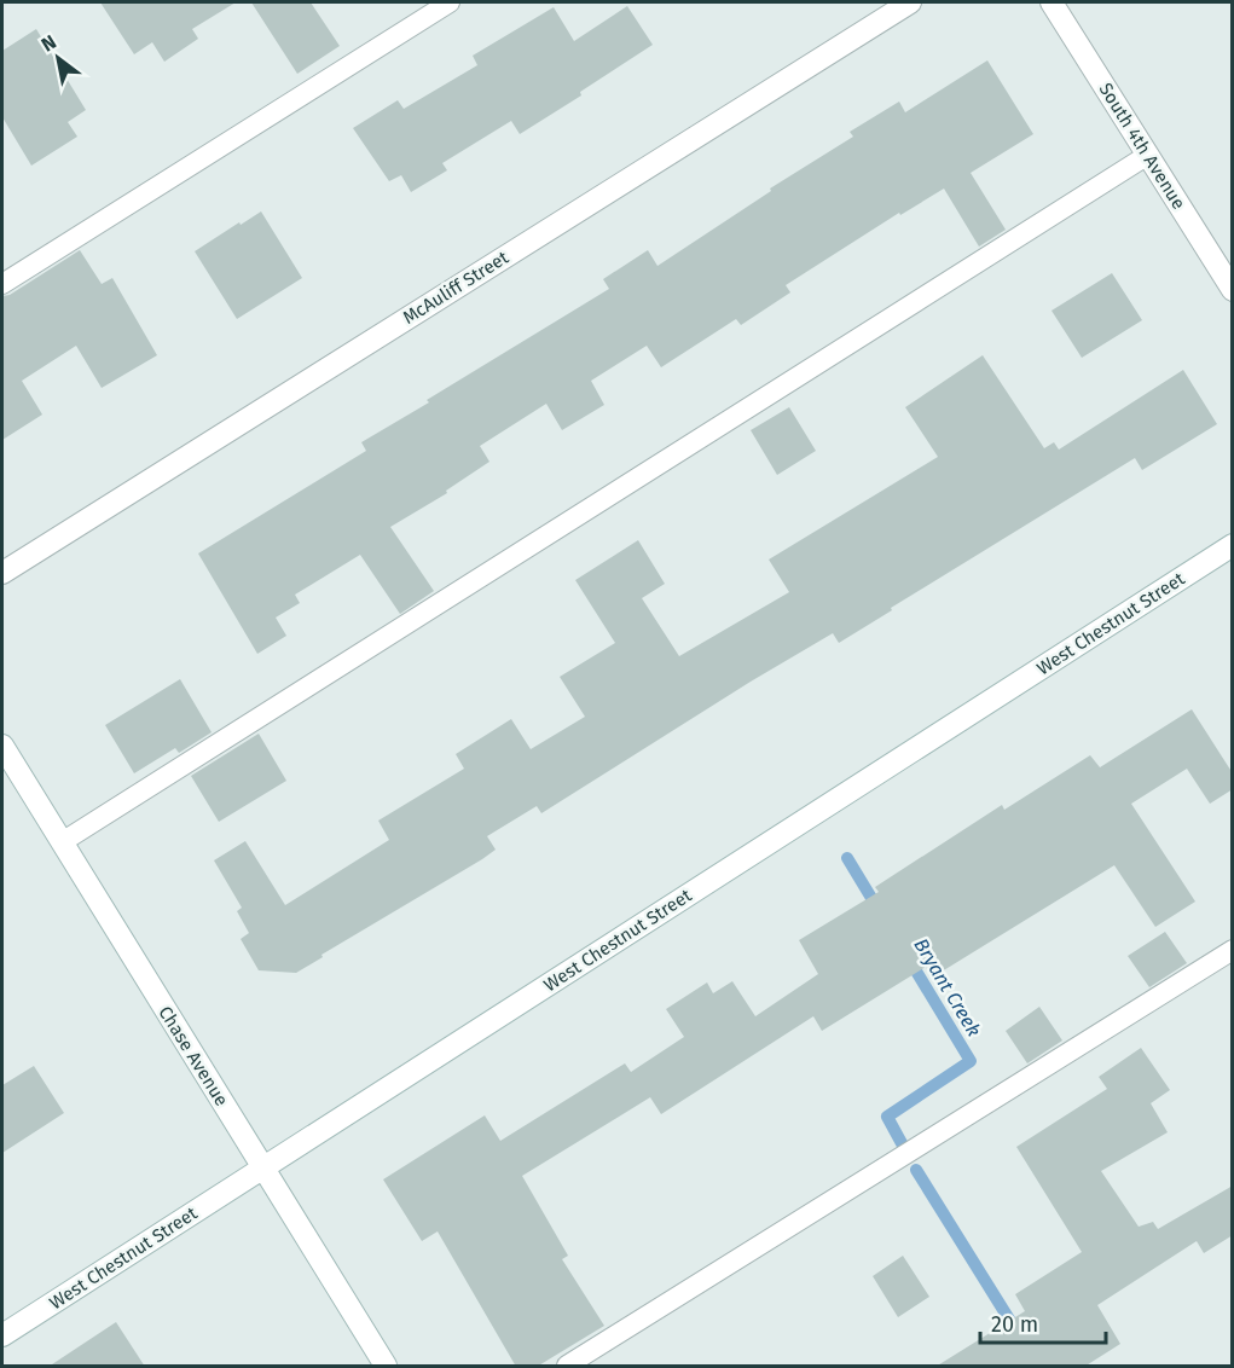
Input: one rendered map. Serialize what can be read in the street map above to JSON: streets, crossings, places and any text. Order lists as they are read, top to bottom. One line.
{"streets":{"street":["South 4th Avenue","McAuliff Street","West Chestnut Street","Chase Avenue"]},"crossings":[["West Chestnut Street","Chase Avenue"]],"water":["Bryant Creek"],"scale_bar":"20 m","north":"top left"}
